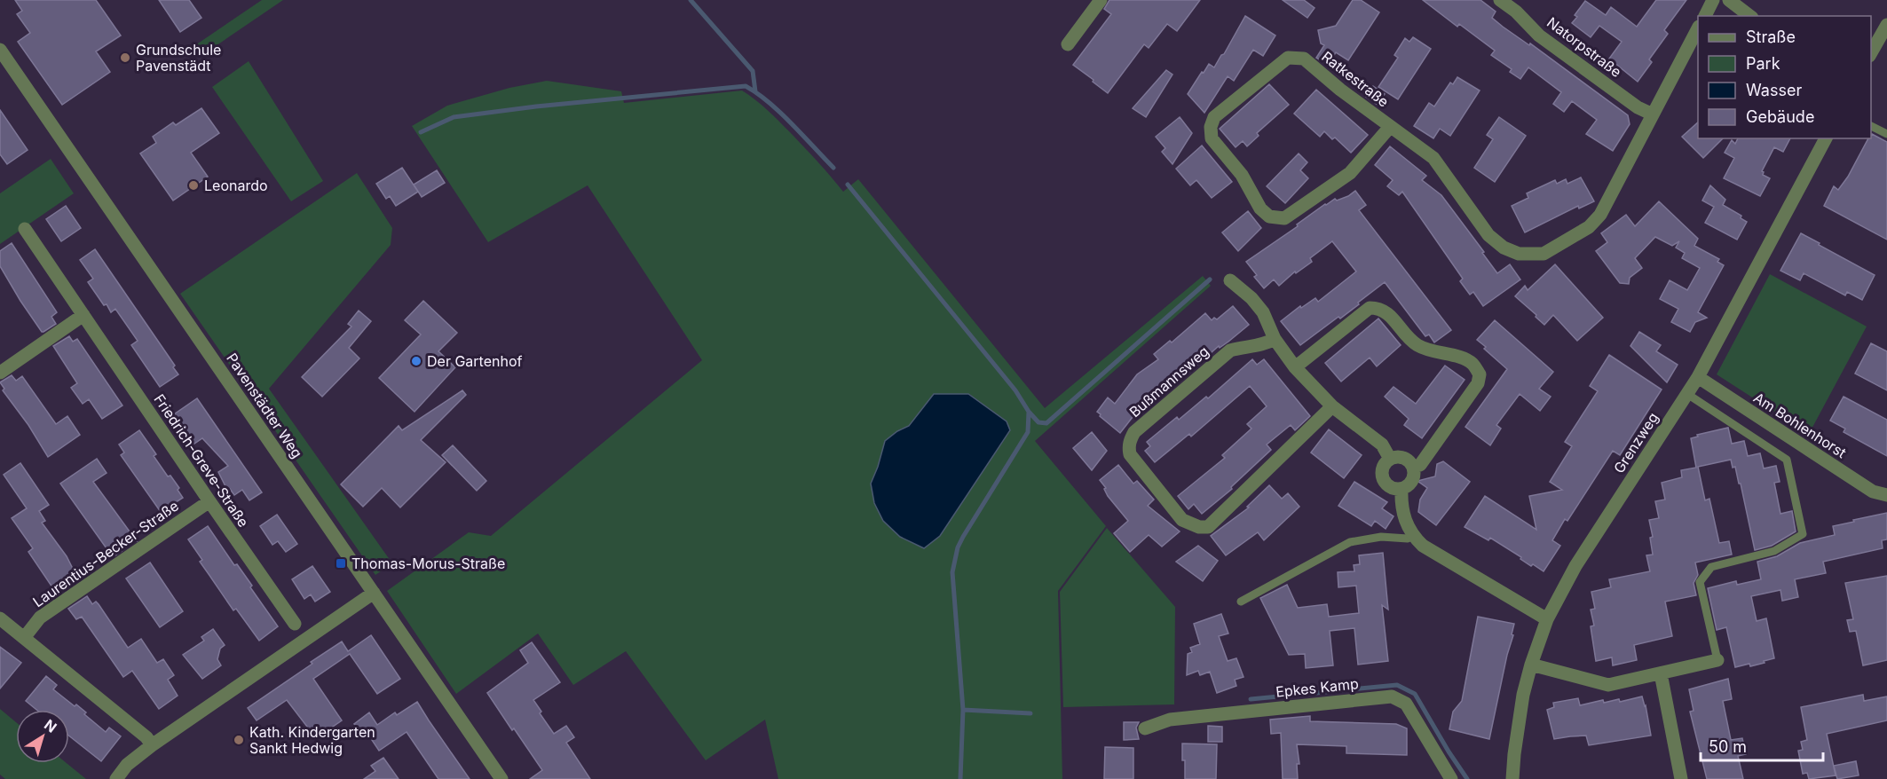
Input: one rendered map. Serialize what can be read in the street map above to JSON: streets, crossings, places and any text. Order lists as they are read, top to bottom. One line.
{"streets":{"street":["Natorpstraße","Ratkestraße","Bußmannsweg","Pavenstädter Weg","Am Bohlenhorst","Grenzweg","Friedrich-Greve-Straße","Laurentius-Becker-Straße","Epkes Kamp"]},"crossings":[["Natorpstraße","Ratkestraße"],["Am Bohlenhorst","Grenzweg"],["Friedrich-Greve-Straße","Laurentius-Becker-Straße"]],"places":{"other":["Grundschule Pavenstädt","Leonardo","Der Gartenhof","Kath. Kindergarten Sankt Hedwig"],"transit":["Thomas-Morus-Straße"]},"legend":["Straße","Park","Wasser","Gebäude"],"scale_bar":"50 m","north":"top right"}
